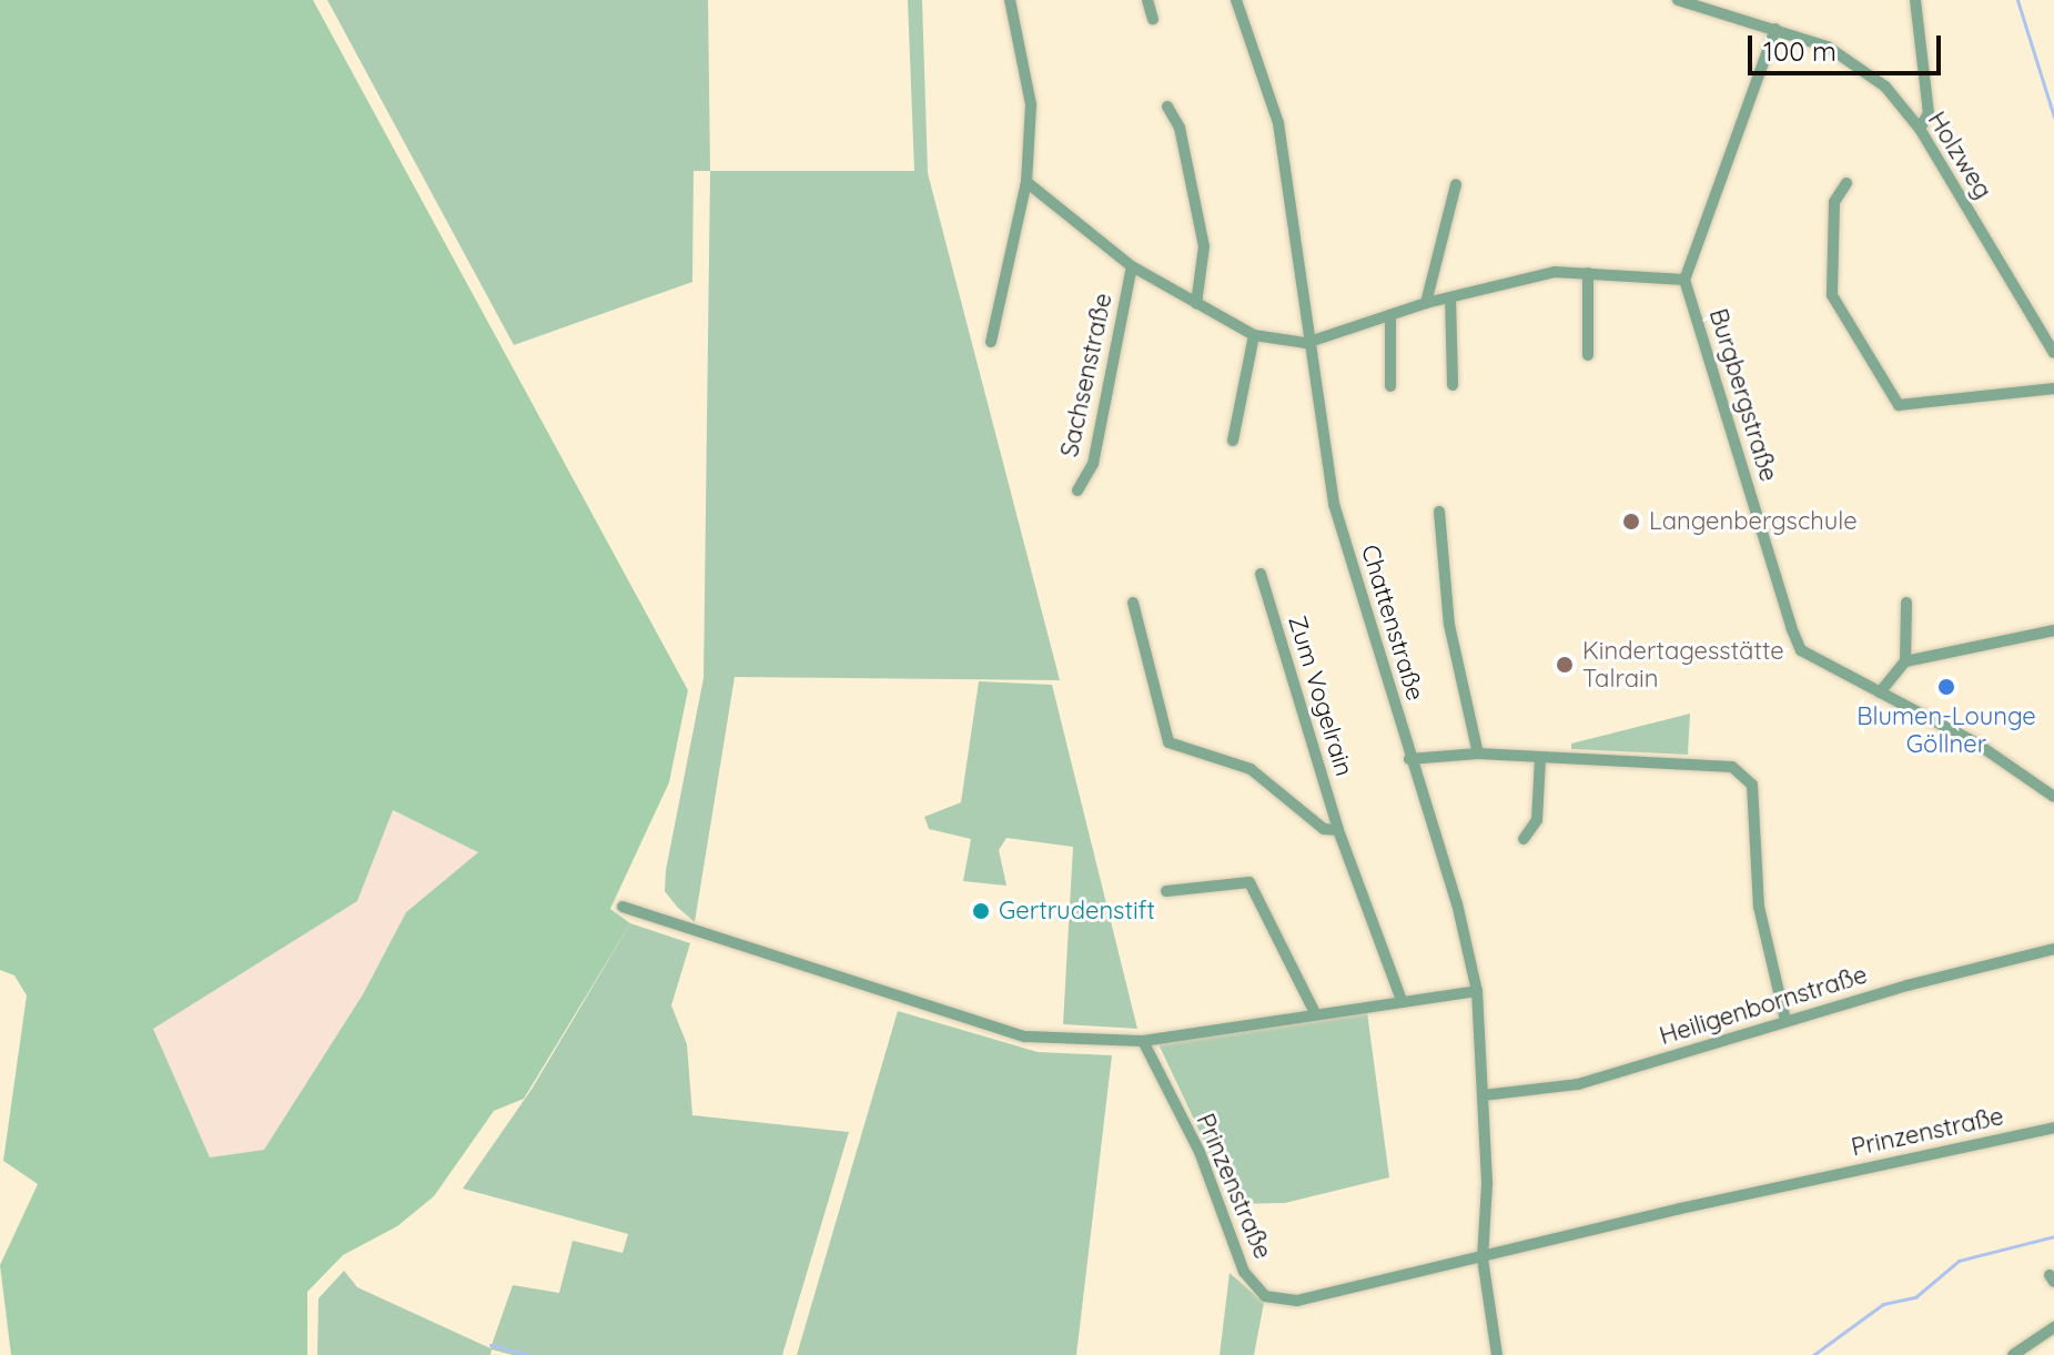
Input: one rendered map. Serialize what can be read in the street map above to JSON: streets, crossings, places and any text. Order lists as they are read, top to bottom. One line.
{"streets":{"street":["Holzweg","Sachsenstraße","Burgbergstraße","Chattenstraße","Zum Vogelrain","Heiligenbornstraße","Prinzenstraße"]},"crossings":[["Sachsenstraße","Chattenstraße"],["Chattenstraße","Heiligenbornstraße"],["Chattenstraße","Prinzenstraße"]],"places":["Langenbergschule","Kindertagesstätte Talrain","Blumen-Lounge Göllner","Gertrudenstift"],"scale_bar":"100 m"}
